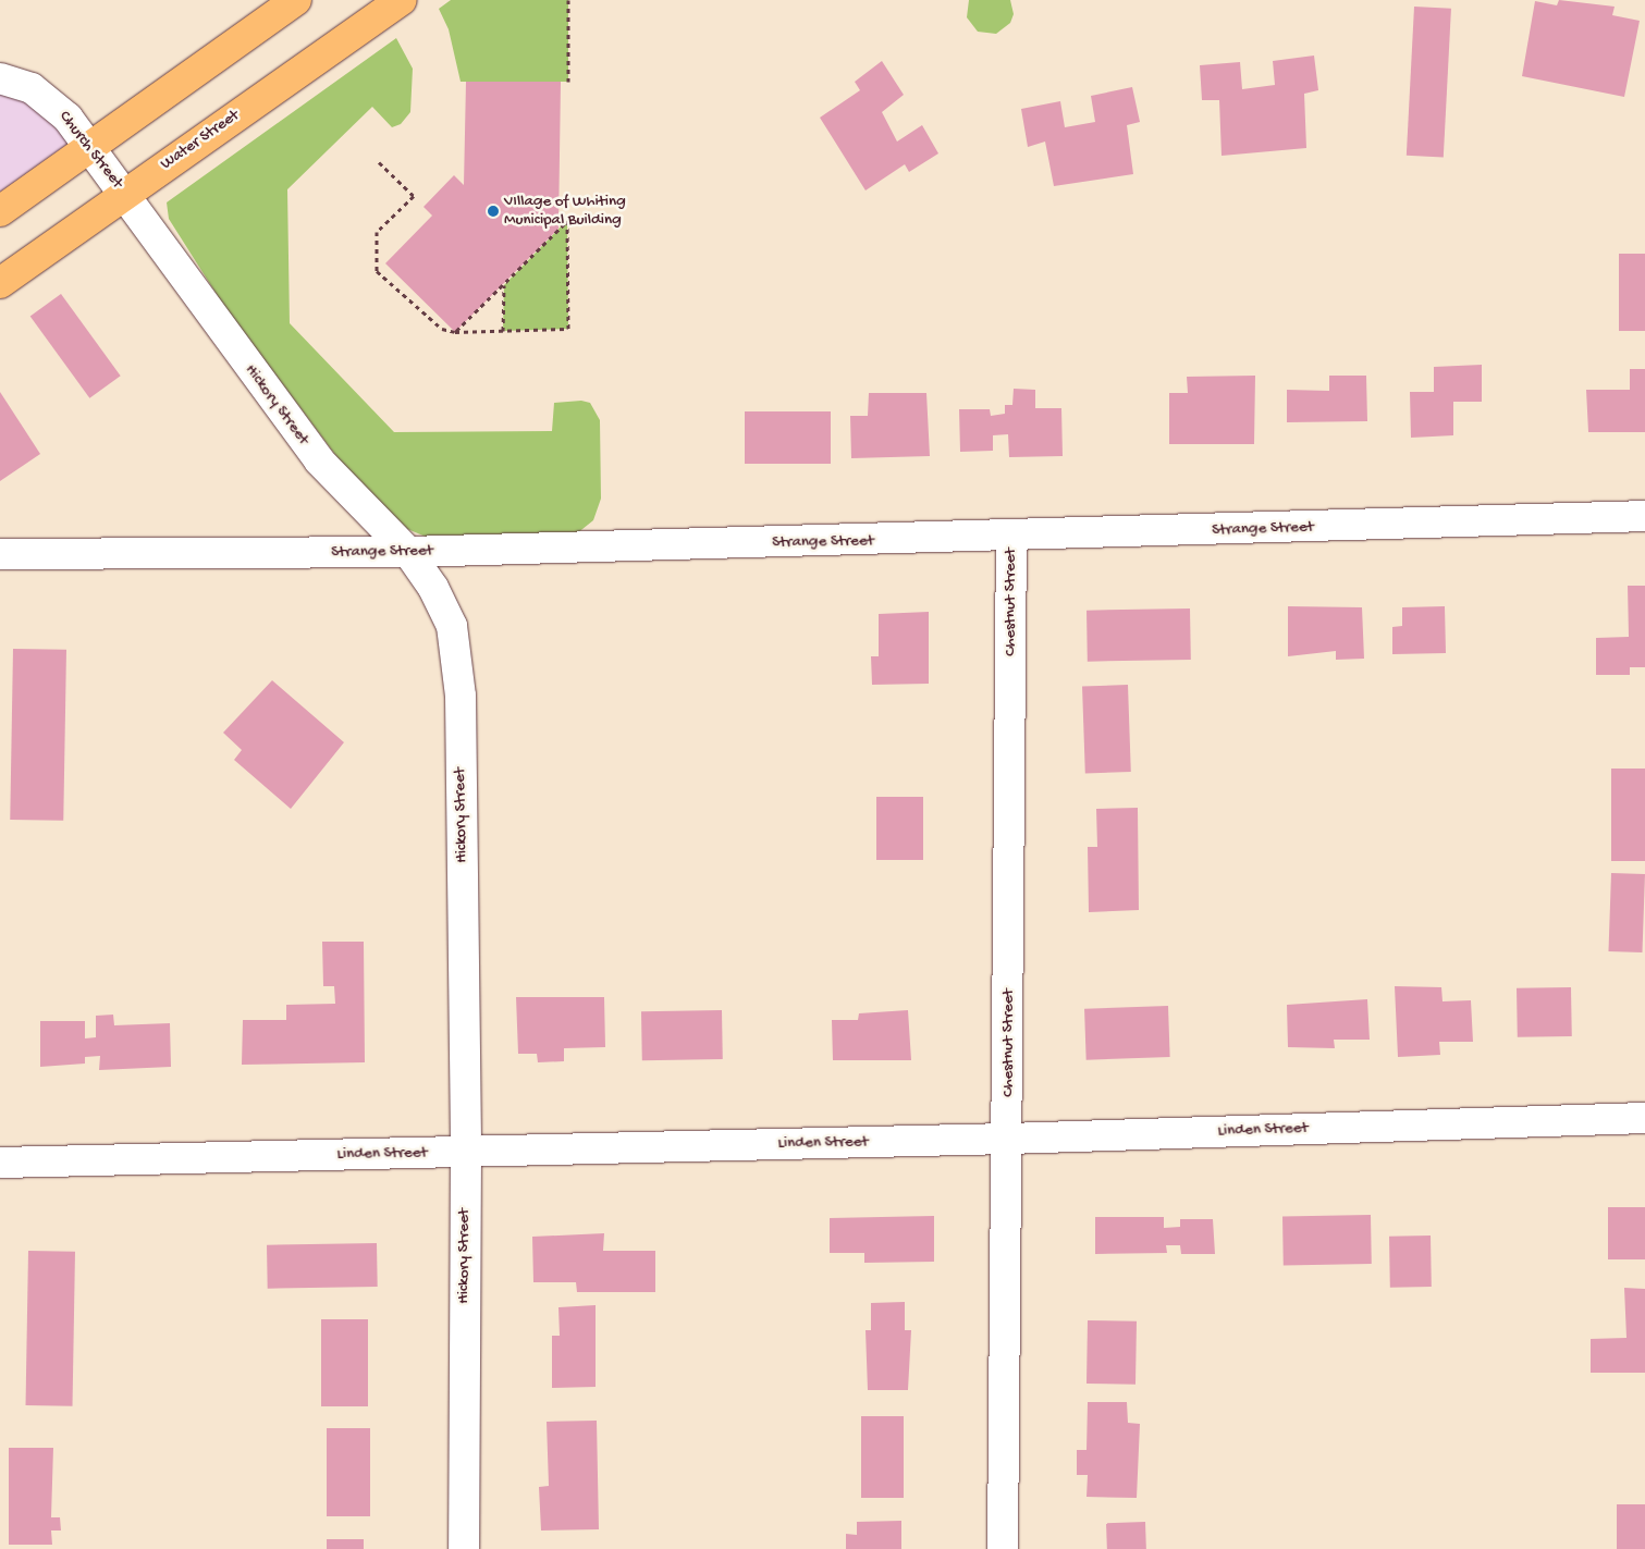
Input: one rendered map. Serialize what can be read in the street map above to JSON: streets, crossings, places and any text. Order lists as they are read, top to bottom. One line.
{"streets":{"main road":["Water Street"],"street":["Church Street","Hickory Street","Strange Street","Chestnut Street","Linden Street"]},"crossings":[["Water Street","Church Street"],["Water Street","Hickory Street"],["Church Street","Hickory Street"],["Hickory Street","Strange Street"],["Hickory Street","Linden Street"],["Strange Street","Chestnut Street"],["Chestnut Street","Linden Street"]],"places":["VIllage of Whiting Municipal Building"]}
